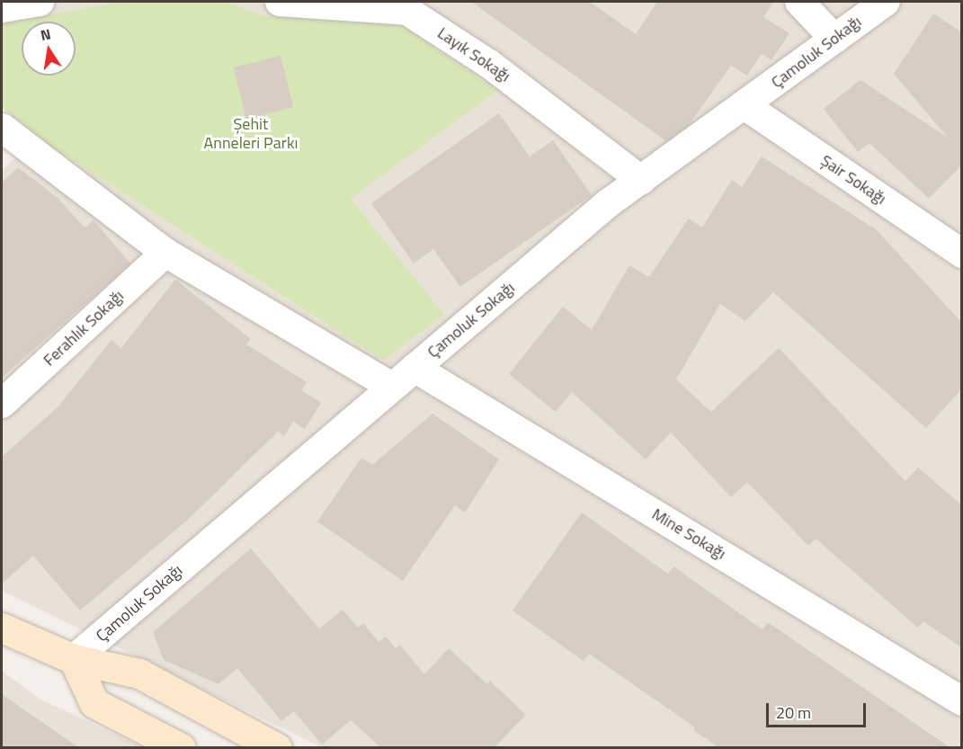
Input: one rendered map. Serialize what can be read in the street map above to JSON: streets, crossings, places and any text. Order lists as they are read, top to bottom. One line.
{"streets":{"street":["Çamoluk Sokağı","Layık Sokağı","Şair Sokağı","Ferahlık Sokağı","Mine Sokağı"]},"crossings":[["Çamoluk Sokağı","Layık Sokağı"],["Çamoluk Sokağı","Şair Sokağı"],["Çamoluk Sokağı","Mine Sokağı"]],"parks":["Şehit Anneleri Parkı"],"scale_bar":"20 m","north":"top"}
